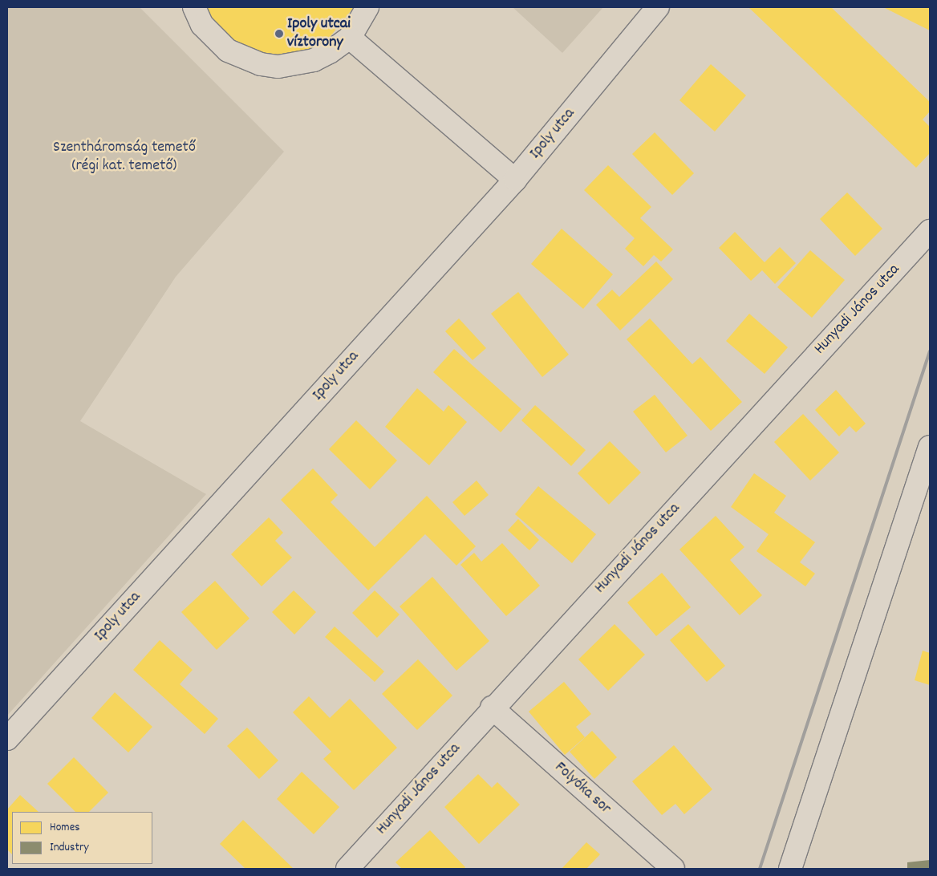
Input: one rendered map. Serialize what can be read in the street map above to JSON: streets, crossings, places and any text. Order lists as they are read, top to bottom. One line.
{"streets":{"street":["Ipoly utca","Hunyadi János utca","Folyóka sor"]},"crossings":[["Hunyadi János utca","Folyóka sor"]],"parks":["Szentháromság temető (régi kat. temető)"],"places":["Ipoly utcai víztorony"],"legend":["Homes","Industry"]}
